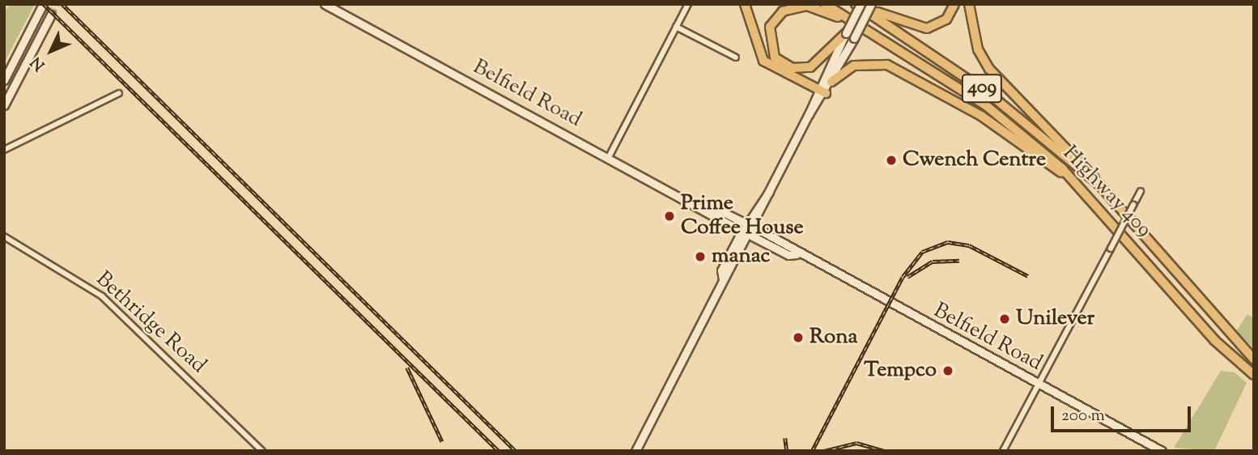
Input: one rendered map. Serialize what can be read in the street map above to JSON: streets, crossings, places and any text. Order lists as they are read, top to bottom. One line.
{"streets":{"highway":["409","Highway 409"],"main road":["Belfield Road"],"street":["Bethridge Road"]},"places":["Cwench Centre","Prime Coffee House","manac","Unilever","Rona","Tempco"],"scale_bar":"200 m","north":"bottom left"}
